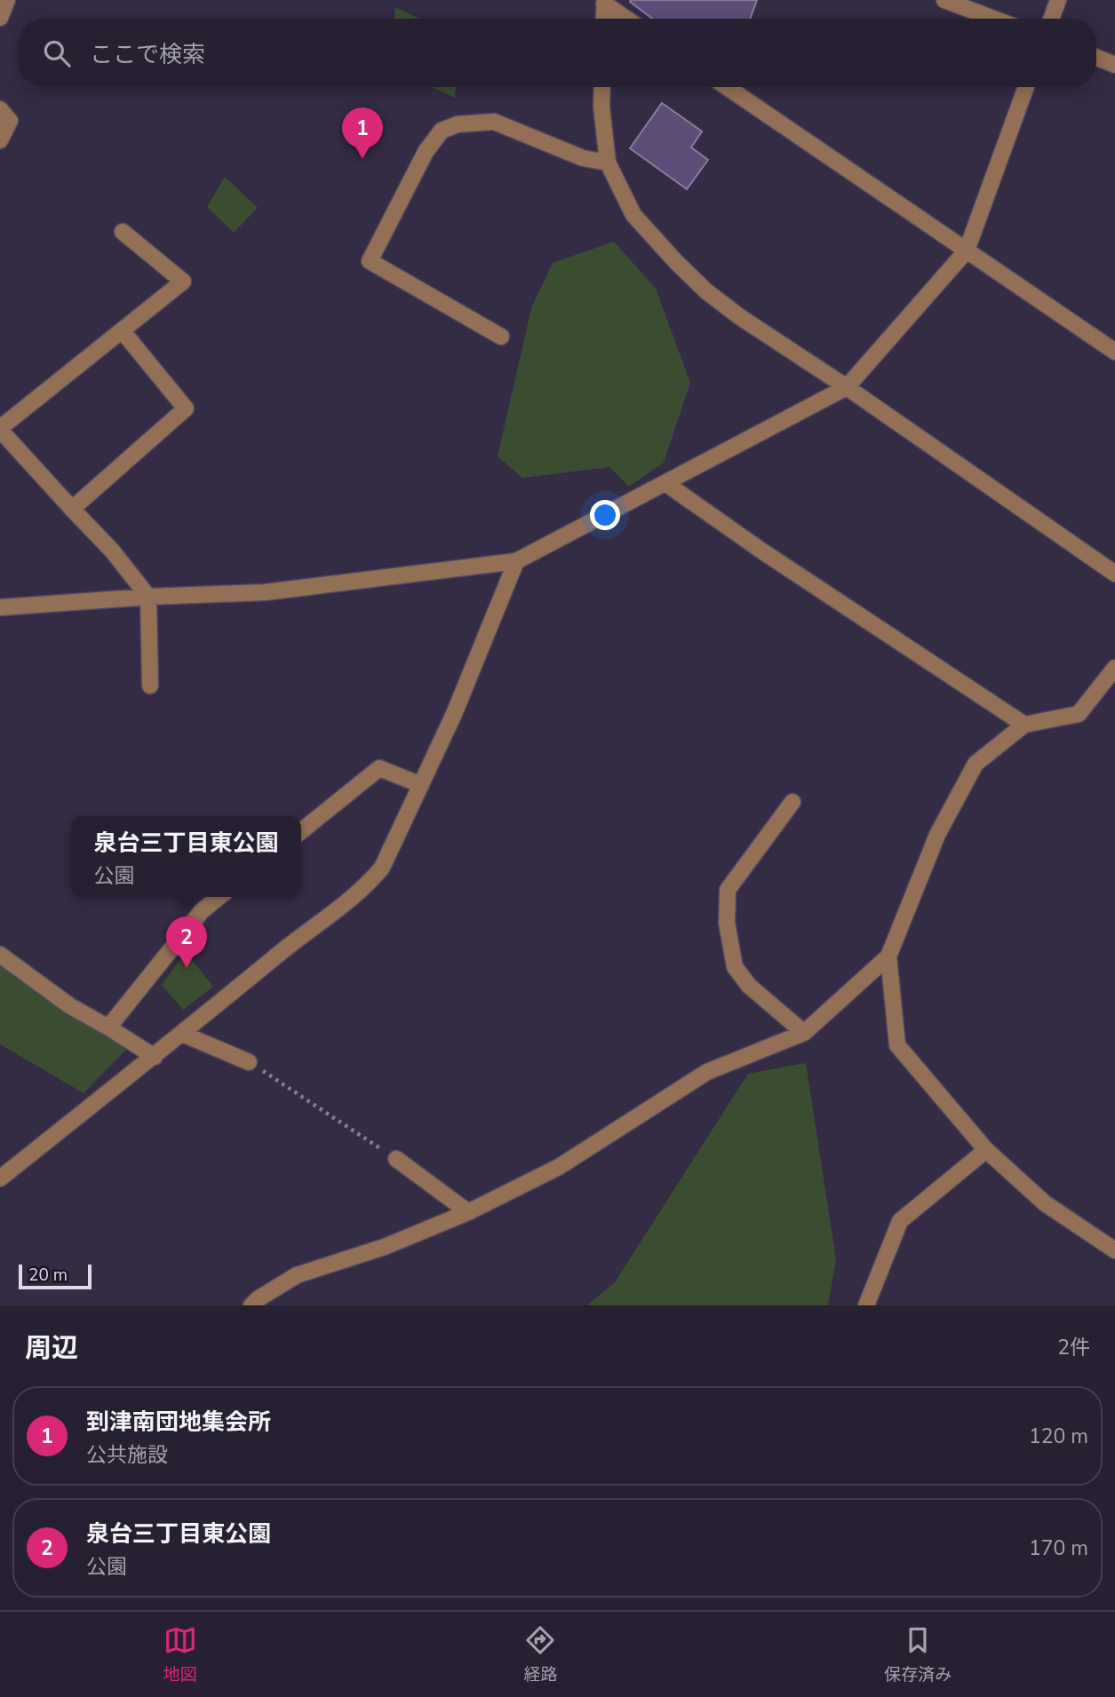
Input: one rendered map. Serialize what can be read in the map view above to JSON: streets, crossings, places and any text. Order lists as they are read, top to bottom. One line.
{"scale_bar":"20 m","page":{"search":"ここで検索","pins":["1","2"],"popup":["泉台三丁目東公園","公園"],"scale":"20 m","heading":["周辺","2件"],"list":[{"mark":"1","name":"到津南団地集会所","note":"公共施設","value":"120 m"},{"mark":"2","name":"泉台三丁目東公園","note":"公園","value":"170 m"}],"nav":["地図","経路","保存済み"]}}
